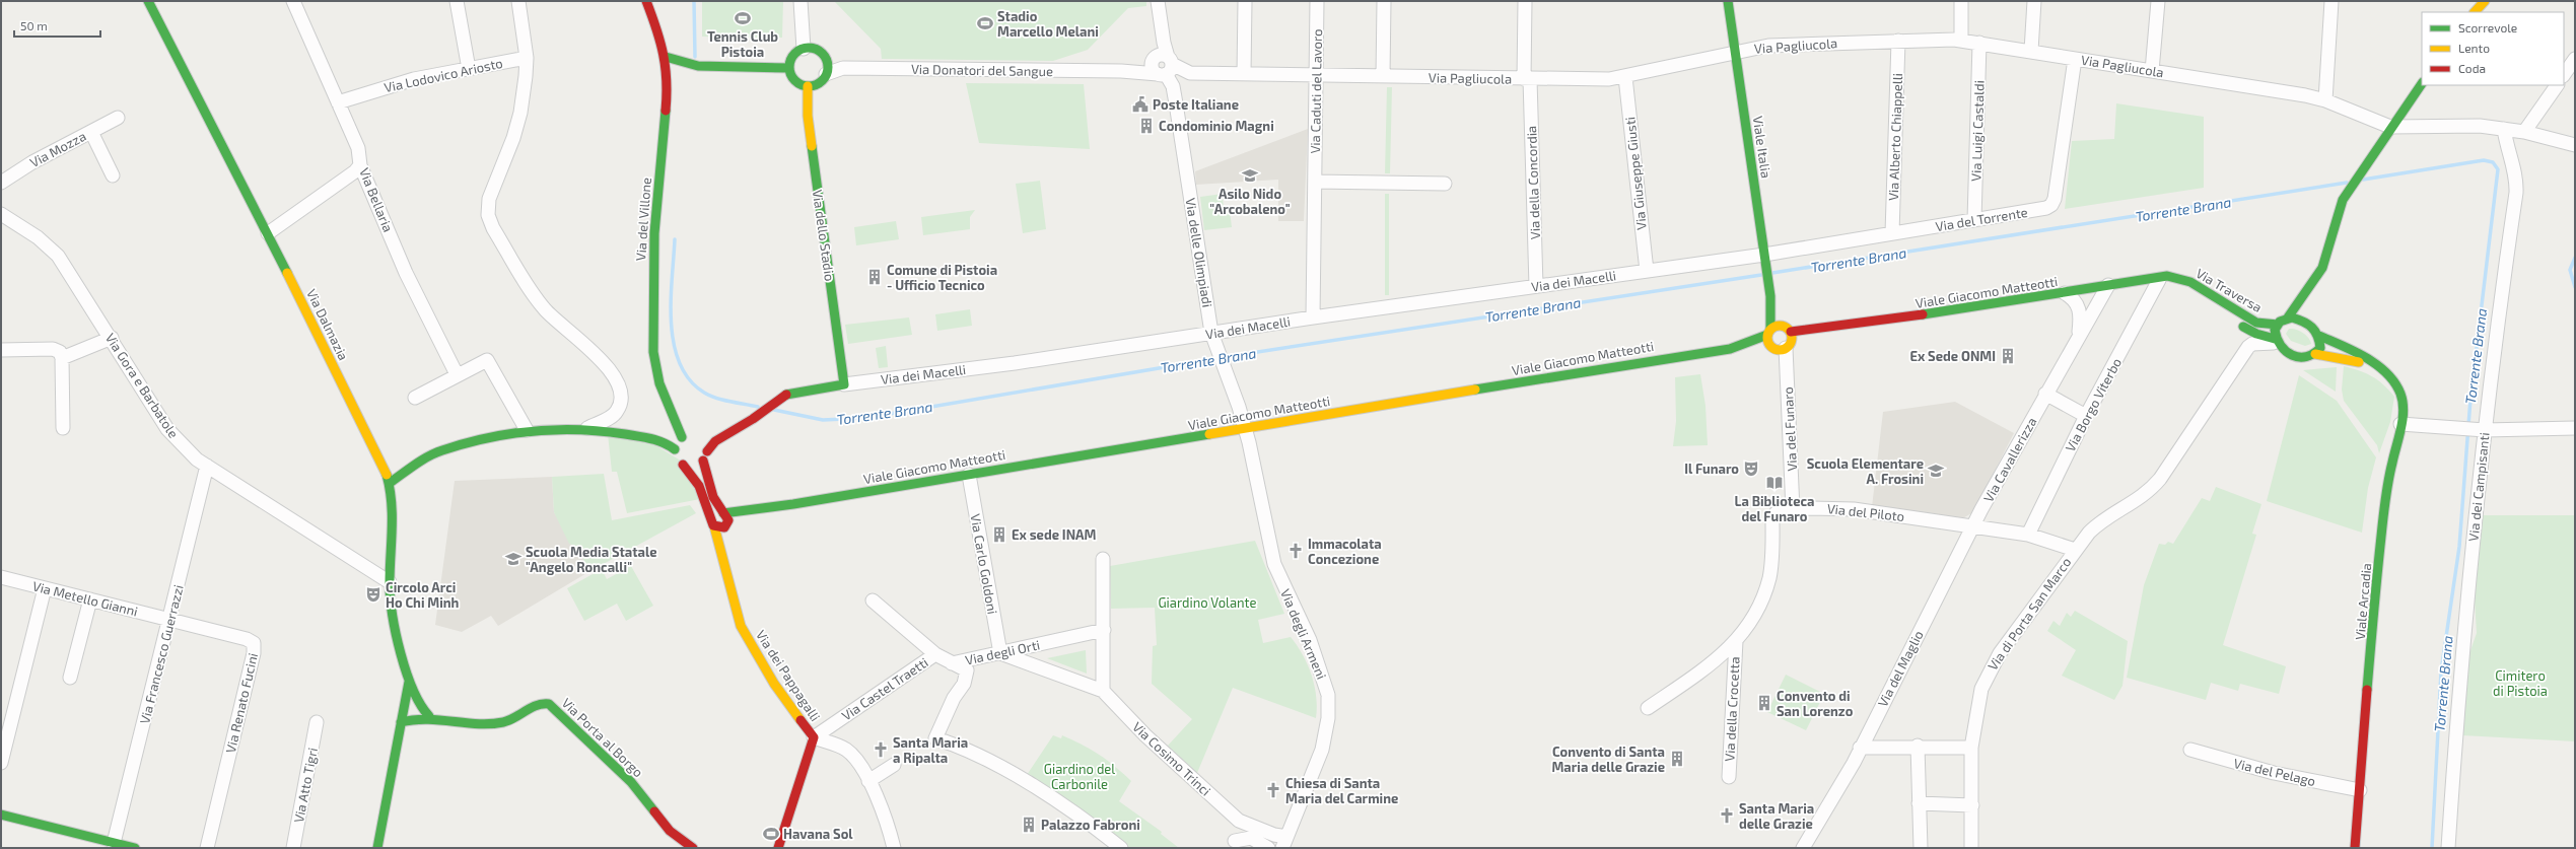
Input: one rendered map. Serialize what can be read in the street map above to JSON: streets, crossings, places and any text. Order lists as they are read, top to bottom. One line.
{"streets":{"street":["Via Pagliucola","Via Donatori del Sangue","Via Lodovico Ariosto","Via Caduti del Lavoro","Via Luigi Castaldi","Via Alberto Chiappelli","Viale Italia","Via Mozza","Via Giuseppe Giusti","Via della Concordia","Via Bellaria","Via del Villone","Via del Torrente","Via dello Stadio","Via delle Olimpiadi","Via dei Macelli","Via Traversa","Viale Giacomo Matteotti","Via Dalmazia","Via Gora e Barbatole","Via Borgo Viterbo","Via del Funaro","Via Cavallerizza","Via dei Campisanti","Via del Piloto","Via Carlo Goldoni","Via Metello Gianni","Viale Arcadia","Via di Porta San Marco","Via degli Armeni","Via degli Orti","Via Francesco Guerrazzi","Via del Maglio","Via dei Pappagalli","Via Castel Traetti","Via Renato Fucini","Via della Crocetta","Via Porta al Borgo","Via Cosimo Trinci","Via del Pelago","Via Atto Tigri"]},"crossings":[["Via Pagliucola","Via Donatori del Sangue"],["Via Pagliucola","Via Caduti del Lavoro"],["Via Pagliucola","Via Luigi Castaldi"],["Via Pagliucola","Via Alberto Chiappelli"],["Via Pagliucola","Viale Italia"],["Via Pagliucola","Via Giuseppe Giusti"],["Via Pagliucola","Via della Concordia"],["Via Pagliucola","Via del Torrente"],["Via Pagliucola","Via delle Olimpiadi"],["Via Donatori del Sangue","Via dello Stadio"],["Via Donatori del Sangue","Via delle Olimpiadi"],["Via Lodovico Ariosto","Via Bellaria"],["Via Caduti del Lavoro","Via dei Macelli"],["Via Luigi Castaldi","Via del Torrente"],["Via Alberto Chiappelli","Via del Torrente"],["Viale Italia","Via del Torrente"],["Viale Italia","Via dei Macelli"],["Viale Italia","Viale Giacomo Matteotti"],["Via Giuseppe Giusti","Via dei Macelli"],["Via della Concordia","Via dei Macelli"],["Via del Torrente","Via dei Macelli"],["Via dello Stadio","Via dei Macelli"],["Via delle Olimpiadi","Via dei Macelli"],["Via delle Olimpiadi","Viale Giacomo Matteotti"],["Via delle Olimpiadi","Via degli Armeni"],["Via Traversa","Viale Giacomo Matteotti"],["Via Traversa","Via Borgo Viterbo"],["Via Traversa","Via Cavallerizza"],["Via Traversa","Viale Arcadia"],["Via Traversa","Via di Porta San Marco"],["Viale Giacomo Matteotti","Via del Funaro"],["Viale Giacomo Matteotti","Via Cavallerizza"],["Viale Giacomo Matteotti","Via Carlo Goldoni"],["Viale Giacomo Matteotti","Via degli Armeni"],["Via Dalmazia","Via Gora e Barbatole"],["Via Dalmazia","Via Porta al Borgo"],["Via Gora e Barbatole","Via Francesco Guerrazzi"],["Via Borgo Viterbo","Via del Piloto"],["Via del Funaro","Via del Piloto"],["Via Cavallerizza","Via del Piloto"],["Via Cavallerizza","Via del Maglio"],["Via del Piloto","Via di Porta San Marco"],["Via del Piloto","Via del Maglio"],["Via del Piloto","Via della Crocetta"],["Via Carlo Goldoni","Via degli Orti"],["Via Carlo Goldoni","Via Cosimo Trinci"],["Via Metello Gianni","Via Francesco Guerrazzi"],["Via Metello Gianni","Via Renato Fucini"],["Viale Arcadia","Via di Porta San Marco"],["Viale Arcadia","Via del Pelago"],["Via degli Orti","Via Castel Traetti"],["Via degli Orti","Via Cosimo Trinci"],["Via Francesco Guerrazzi","Via Renato Fucini"],["Via dei Pappagalli","Via Castel Traetti"]],"water":["Torrente Brana"],"parks":["Giardino Volante","Cimitero di Pistoia","Giardino del Carbonile"],"places":{"sports":["Tennis Club Pistoia","Stadio Marcello Melani","Havana Sol"],"public building":["Poste Italiane"],"building":["Condominio Magni","Comune di Pistoia - Ufficio Tecnico","Ex Sede ONMI","Ex sede INAM","Convento di San Lorenzo","Convento di Santa Maria delle Grazie","Palazzo Fabroni"],"school or university":["Asilo Nido \"Arcobaleno\"","Scuola Elementare A. Frosini","Scuola Media Statale \"Angelo Roncalli\""],"theatre":["Il Funaro","Circolo Arci Ho Chi Minh"],"library":["La Biblioteca del Funaro"],"church":["Immacolata Concezione","Santa Maria a Ripalta","Chiesa di Santa Maria del Carmine","Santa Maria delle Grazie"]},"legend":["Scorrevole","Lento","Coda"],"scale_bar":"50 m"}
